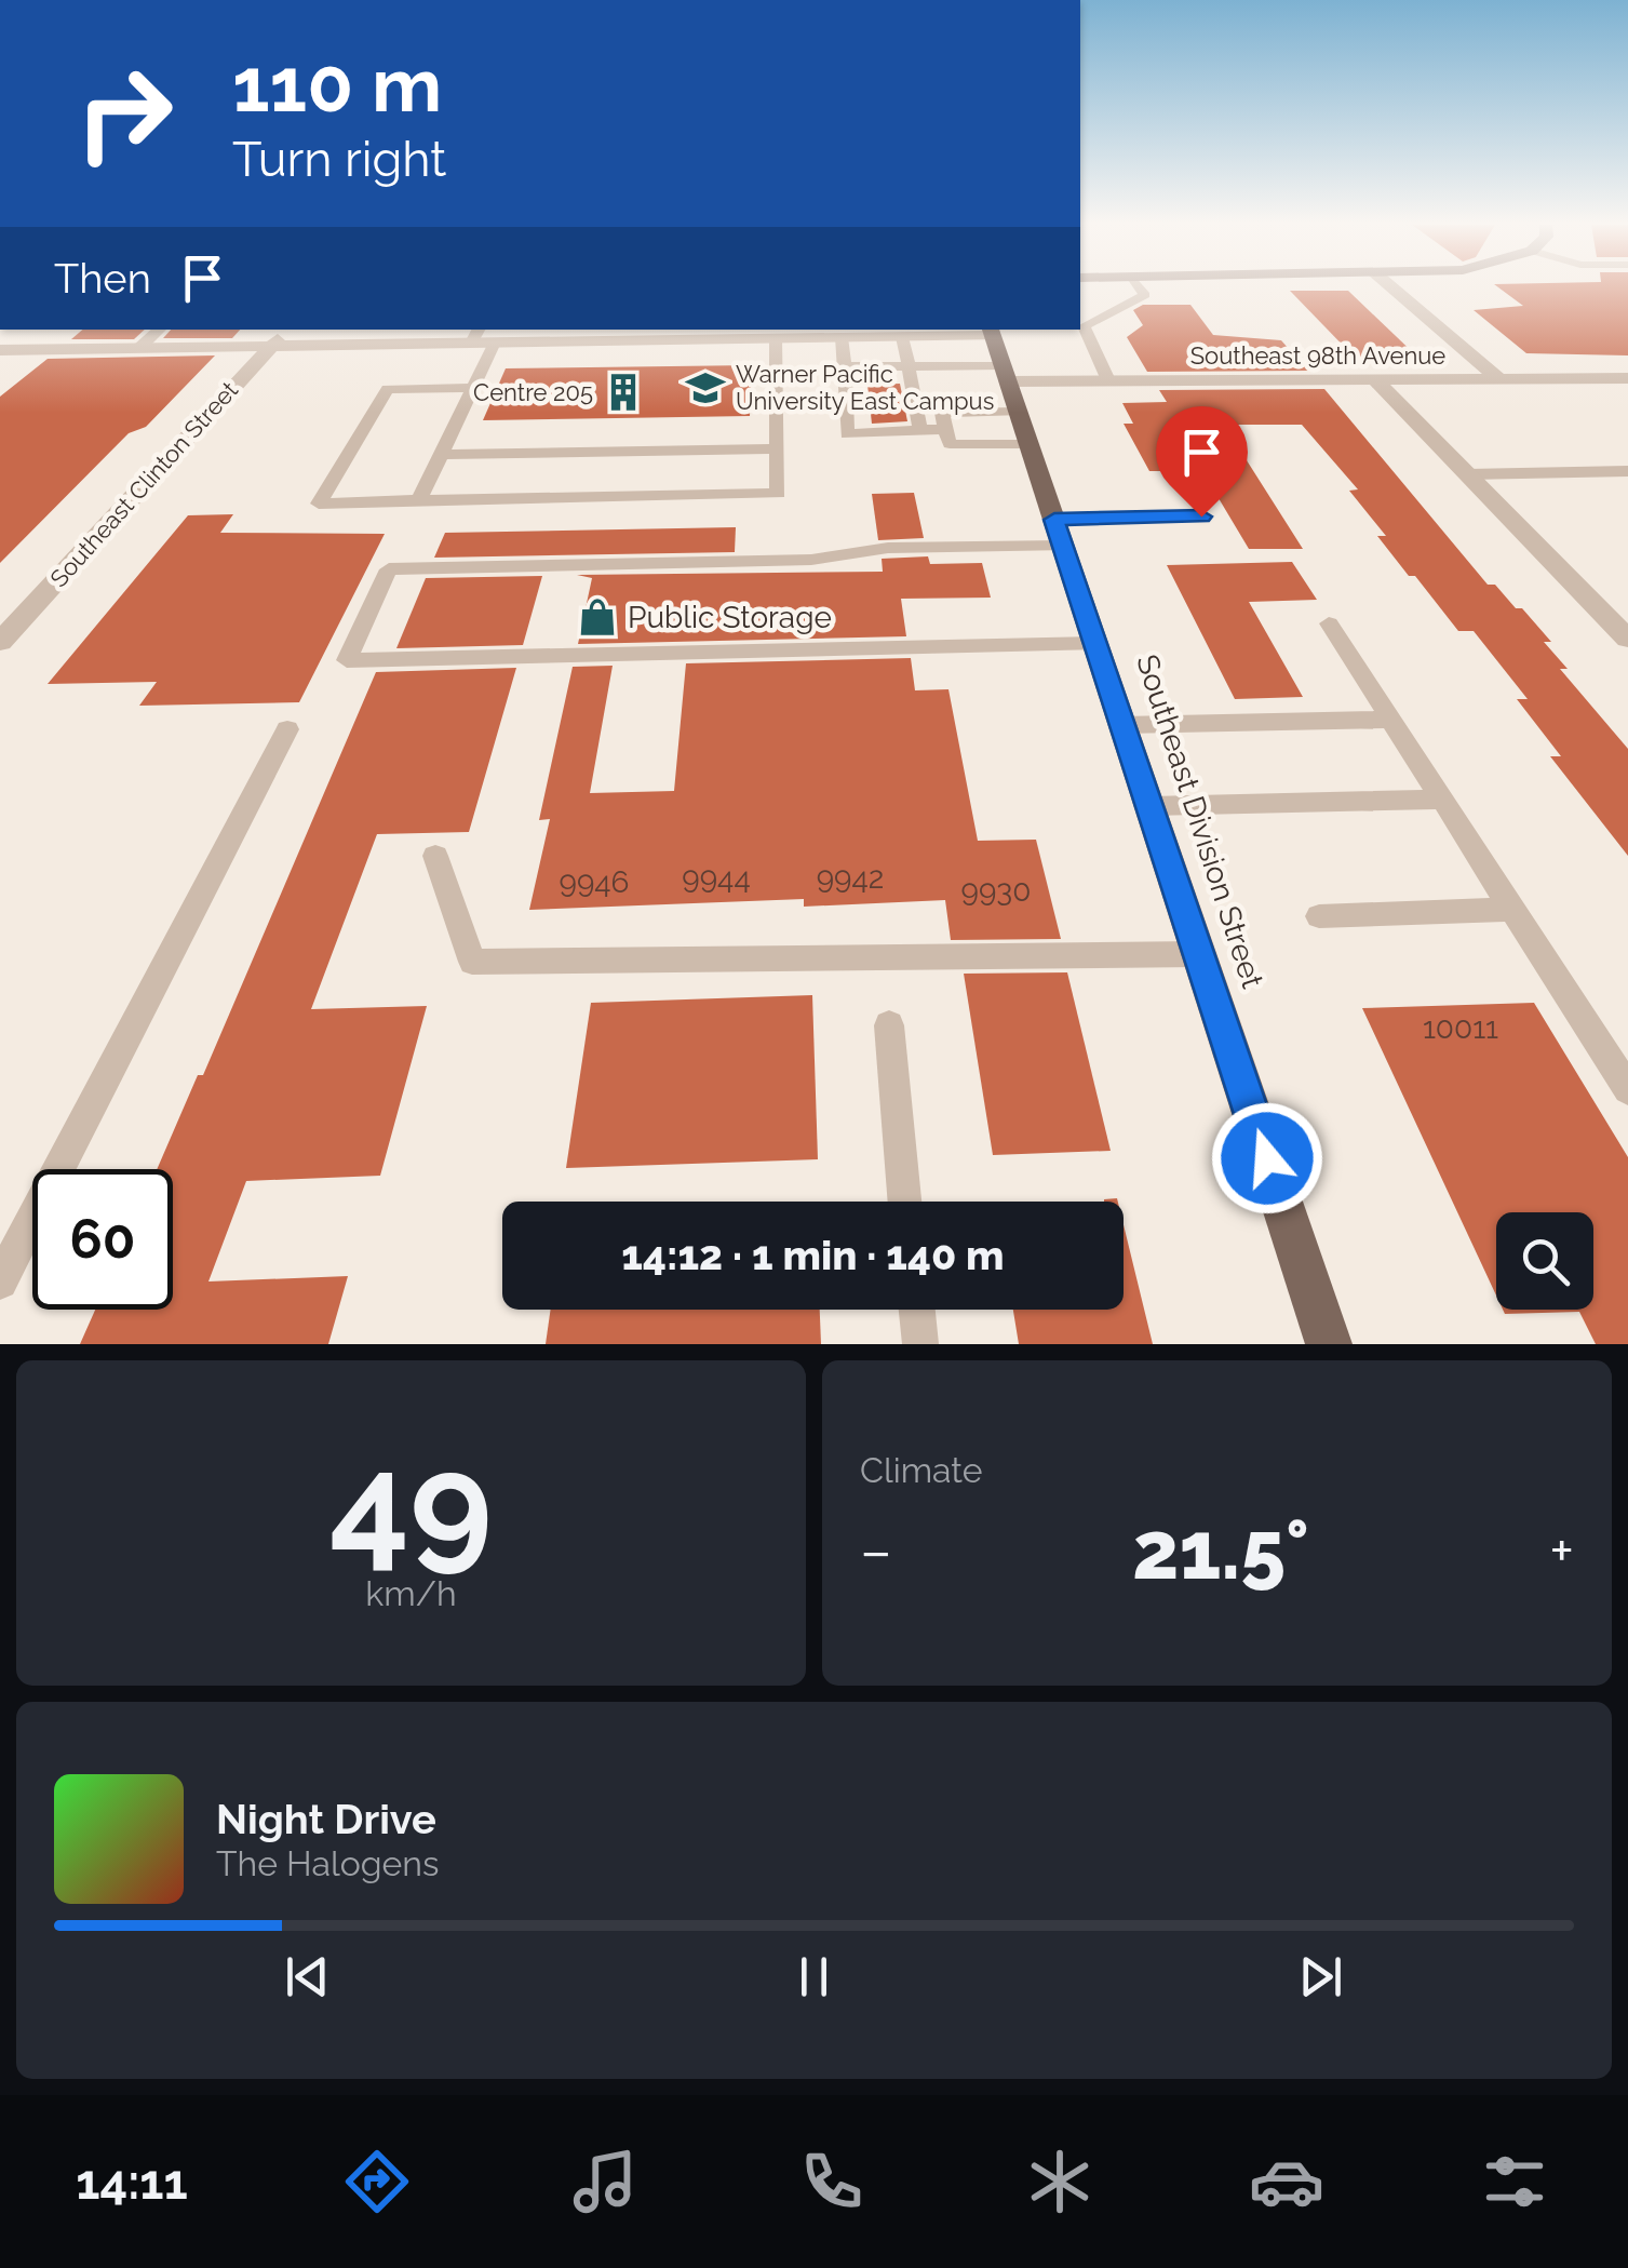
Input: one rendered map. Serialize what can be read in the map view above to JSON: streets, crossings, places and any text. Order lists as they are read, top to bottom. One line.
{"streets":{"main road":["Southeast Division Street"],"street":["Southeast 98th Avenue","Southeast Clinton Street"]},"crossings":[["Southeast 98th Avenue","Southeast Division Street"]],"places":{"school or university":["Warner Pacific University East Campus"],"building":["Centre 205"],"shop":["Public Storage"]},"house_numbers":["9944","9942","9946","9930","10011"],"page":{"turn":["110 m","Turn right"],"then":"Then","limit":"60","trip":"14:12 · 1 min · 140 m","tile":[["49","km/h"],"Climate"],"heat":["−","21.5°","+"],"song":["Night Drive","The Halogens"],"tabs":"14:11"}}
